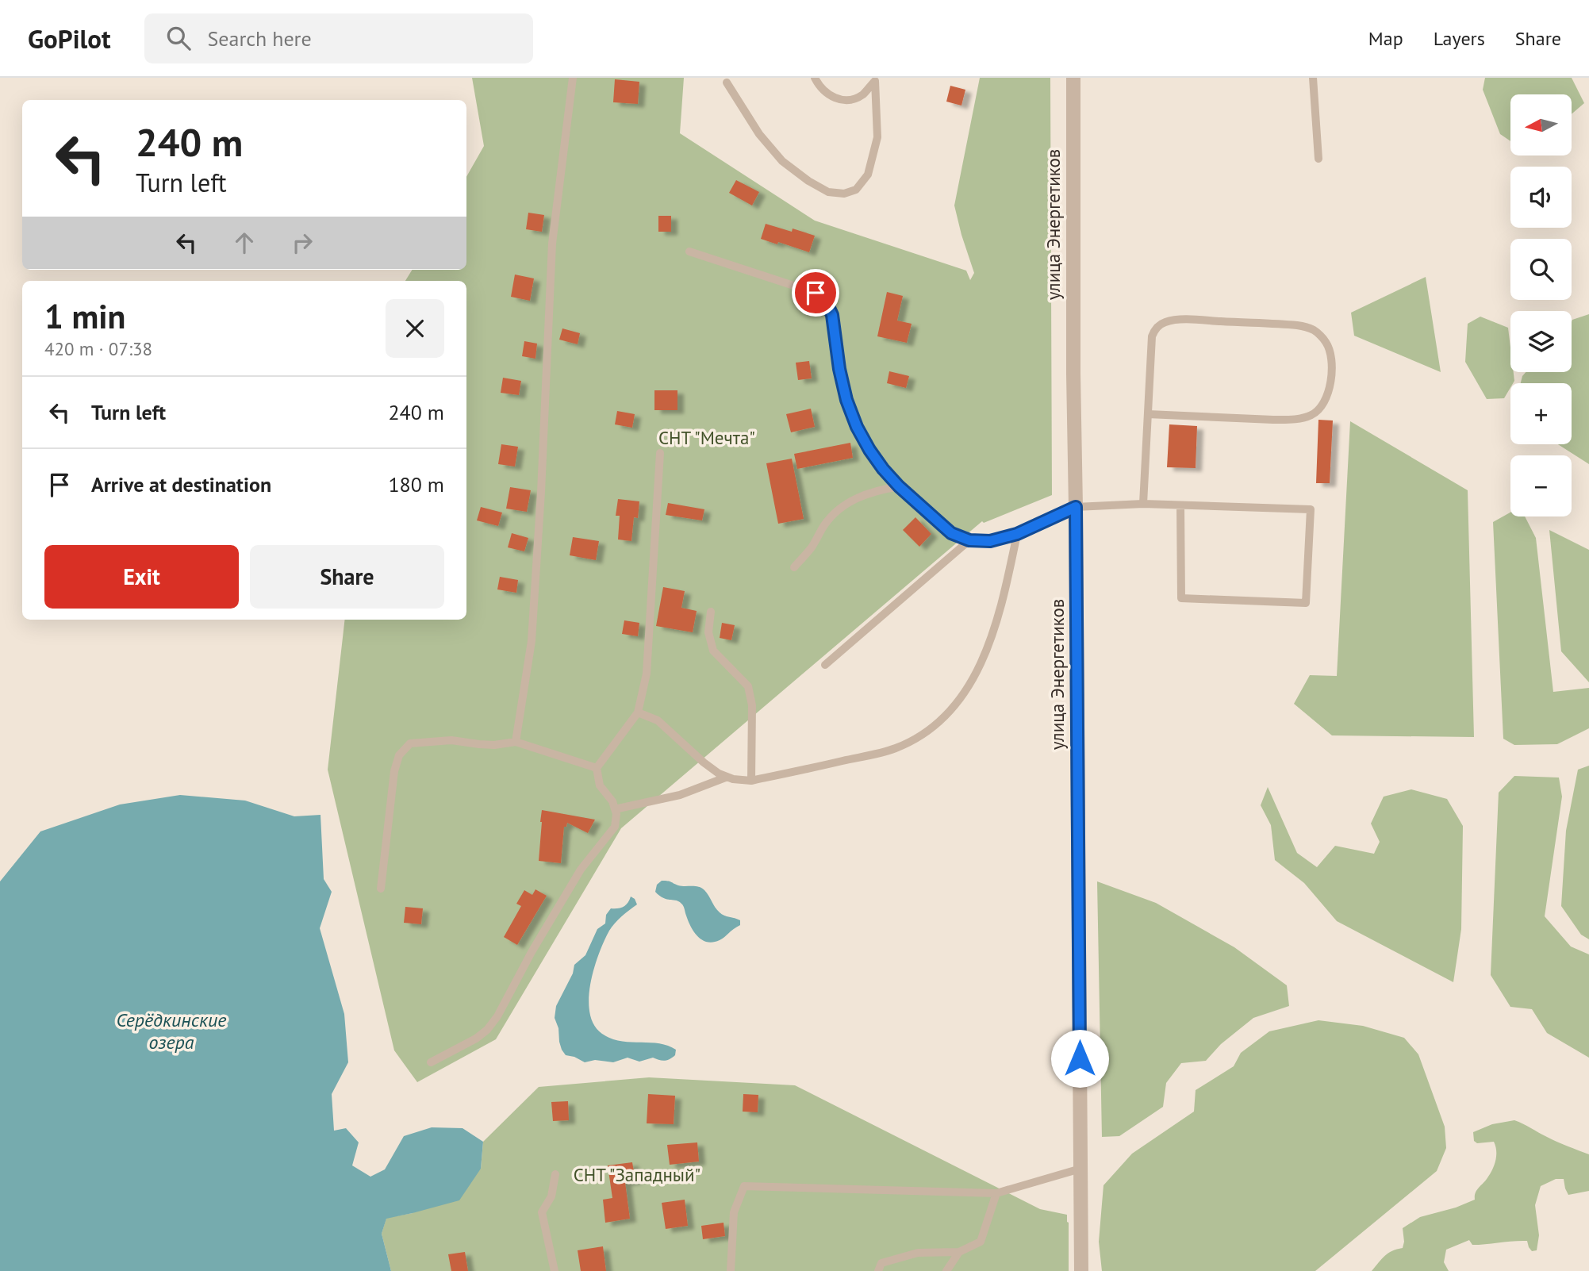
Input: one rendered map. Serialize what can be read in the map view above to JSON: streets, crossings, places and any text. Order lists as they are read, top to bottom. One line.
{"streets":{"street":["улица Энергетиков"]},"water":["Серёдкинские озера"],"parks":["СНТ \"Мечта\"","СНТ \"Западный\""],"north":"left","page":{"header":"GoPilot","search":"Search here","nav":["Map","Layers","Share"],"map_buttons":["+","−"],"turn":["240 m","Turn left"],"heading":["1 min","420 m · 07:38"],"list":[{"name":"Turn left","value":"240 m"},{"name":"Arrive at destination","value":"180 m"}],"buttons":["Exit","Share"]}}
